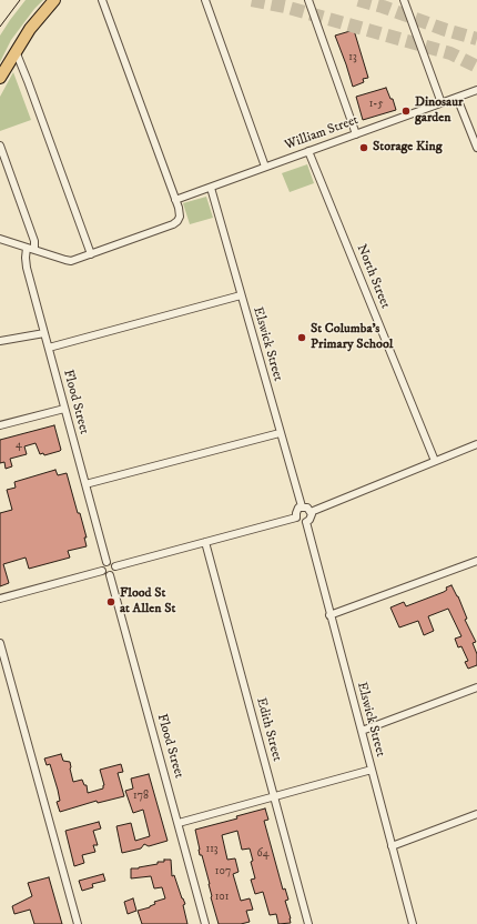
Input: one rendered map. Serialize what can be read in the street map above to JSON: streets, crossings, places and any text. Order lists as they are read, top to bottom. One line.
{"streets":{"street":["William Street","North Street","Elswick Street","Flood Street","Edith Street"]},"crossings":[["William Street","North Street"],["William Street","Elswick Street"]],"places":["Dinosaur garden","Storage King","St Columba's Primary School","Flood St at Allen St"],"house_numbers":["13","1-5","4","178","113","64","107","101"]}
